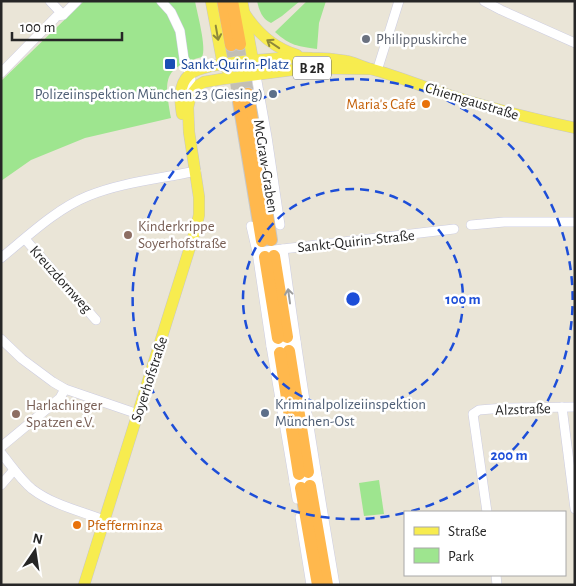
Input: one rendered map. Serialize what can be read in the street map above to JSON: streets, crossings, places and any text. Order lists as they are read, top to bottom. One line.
{"streets":{"highway":["McGraw-Graben"],"main road":["B 2R","Chiemgaustraße","Soyerhofstraße"],"street":["Sankt-Quirin-Straße","Kreuzdornweg","Alzstraße"]},"crossings":[["B 2R","Chiemgaustraße"],["McGraw-Graben","Sankt-Quirin-Straße"]],"places":{"other":["Philippuskirche","Polizeiinspektion München 23 (Giesing)","Maria's Café","Kinderkrippe Soyerhofstraße","Kriminalpolizeiinspektion München-Ost","Harlachinger Spatzen e.V.","Pfefferminza"],"transit":["Sankt-Quirin-Platz"]},"legend":["Straße","Park"],"scale_bar":"100 m","north":"top","rings":["100 m","200 m"]}
